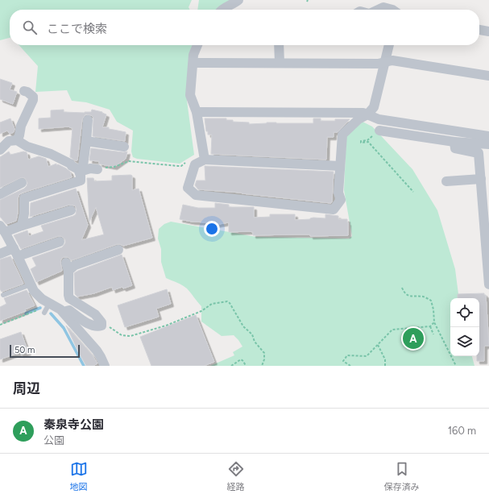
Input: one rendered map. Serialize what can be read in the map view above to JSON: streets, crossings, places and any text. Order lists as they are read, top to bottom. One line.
{"scale_bar":"50 m","page":{"search":"ここで検索","pins":"A","scale":"50 m","heading":"周辺","list":[{"mark":"A","name":"秦泉寺公園","note":"公園","value":"160 m"}],"nav":["地図","経路","保存済み"]}}
